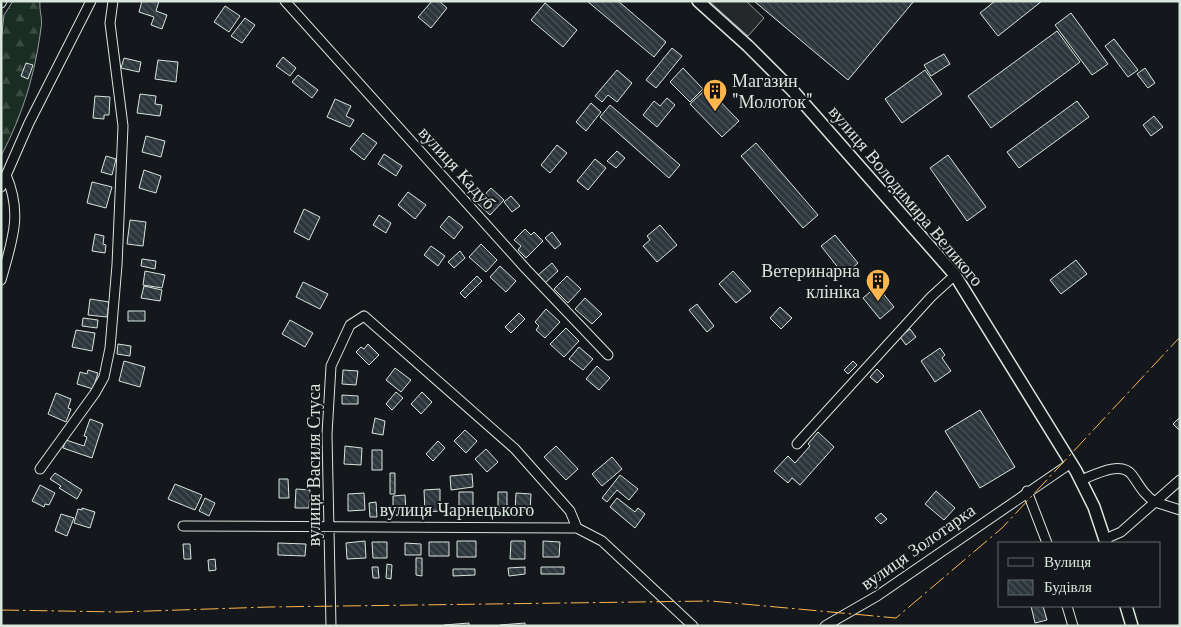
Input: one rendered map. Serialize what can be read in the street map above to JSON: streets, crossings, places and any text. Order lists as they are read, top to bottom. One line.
{"streets":{"main road":["вулиця Володимира Великого"],"street":["вулиця Кадуб","вулиця Василя Стуса","вулиця Чарнецького","вулиця Золотарка"]},"crossings":[["вулиця Володимира Великого","вулиця Золотарка"],["вулиця Василя Стуса","вулиця Чарнецького"]],"places":{"building":["Магазин \"Молоток\"","Ветеринарна клініка"]},"legend":["Вулиця","Будівля"]}
